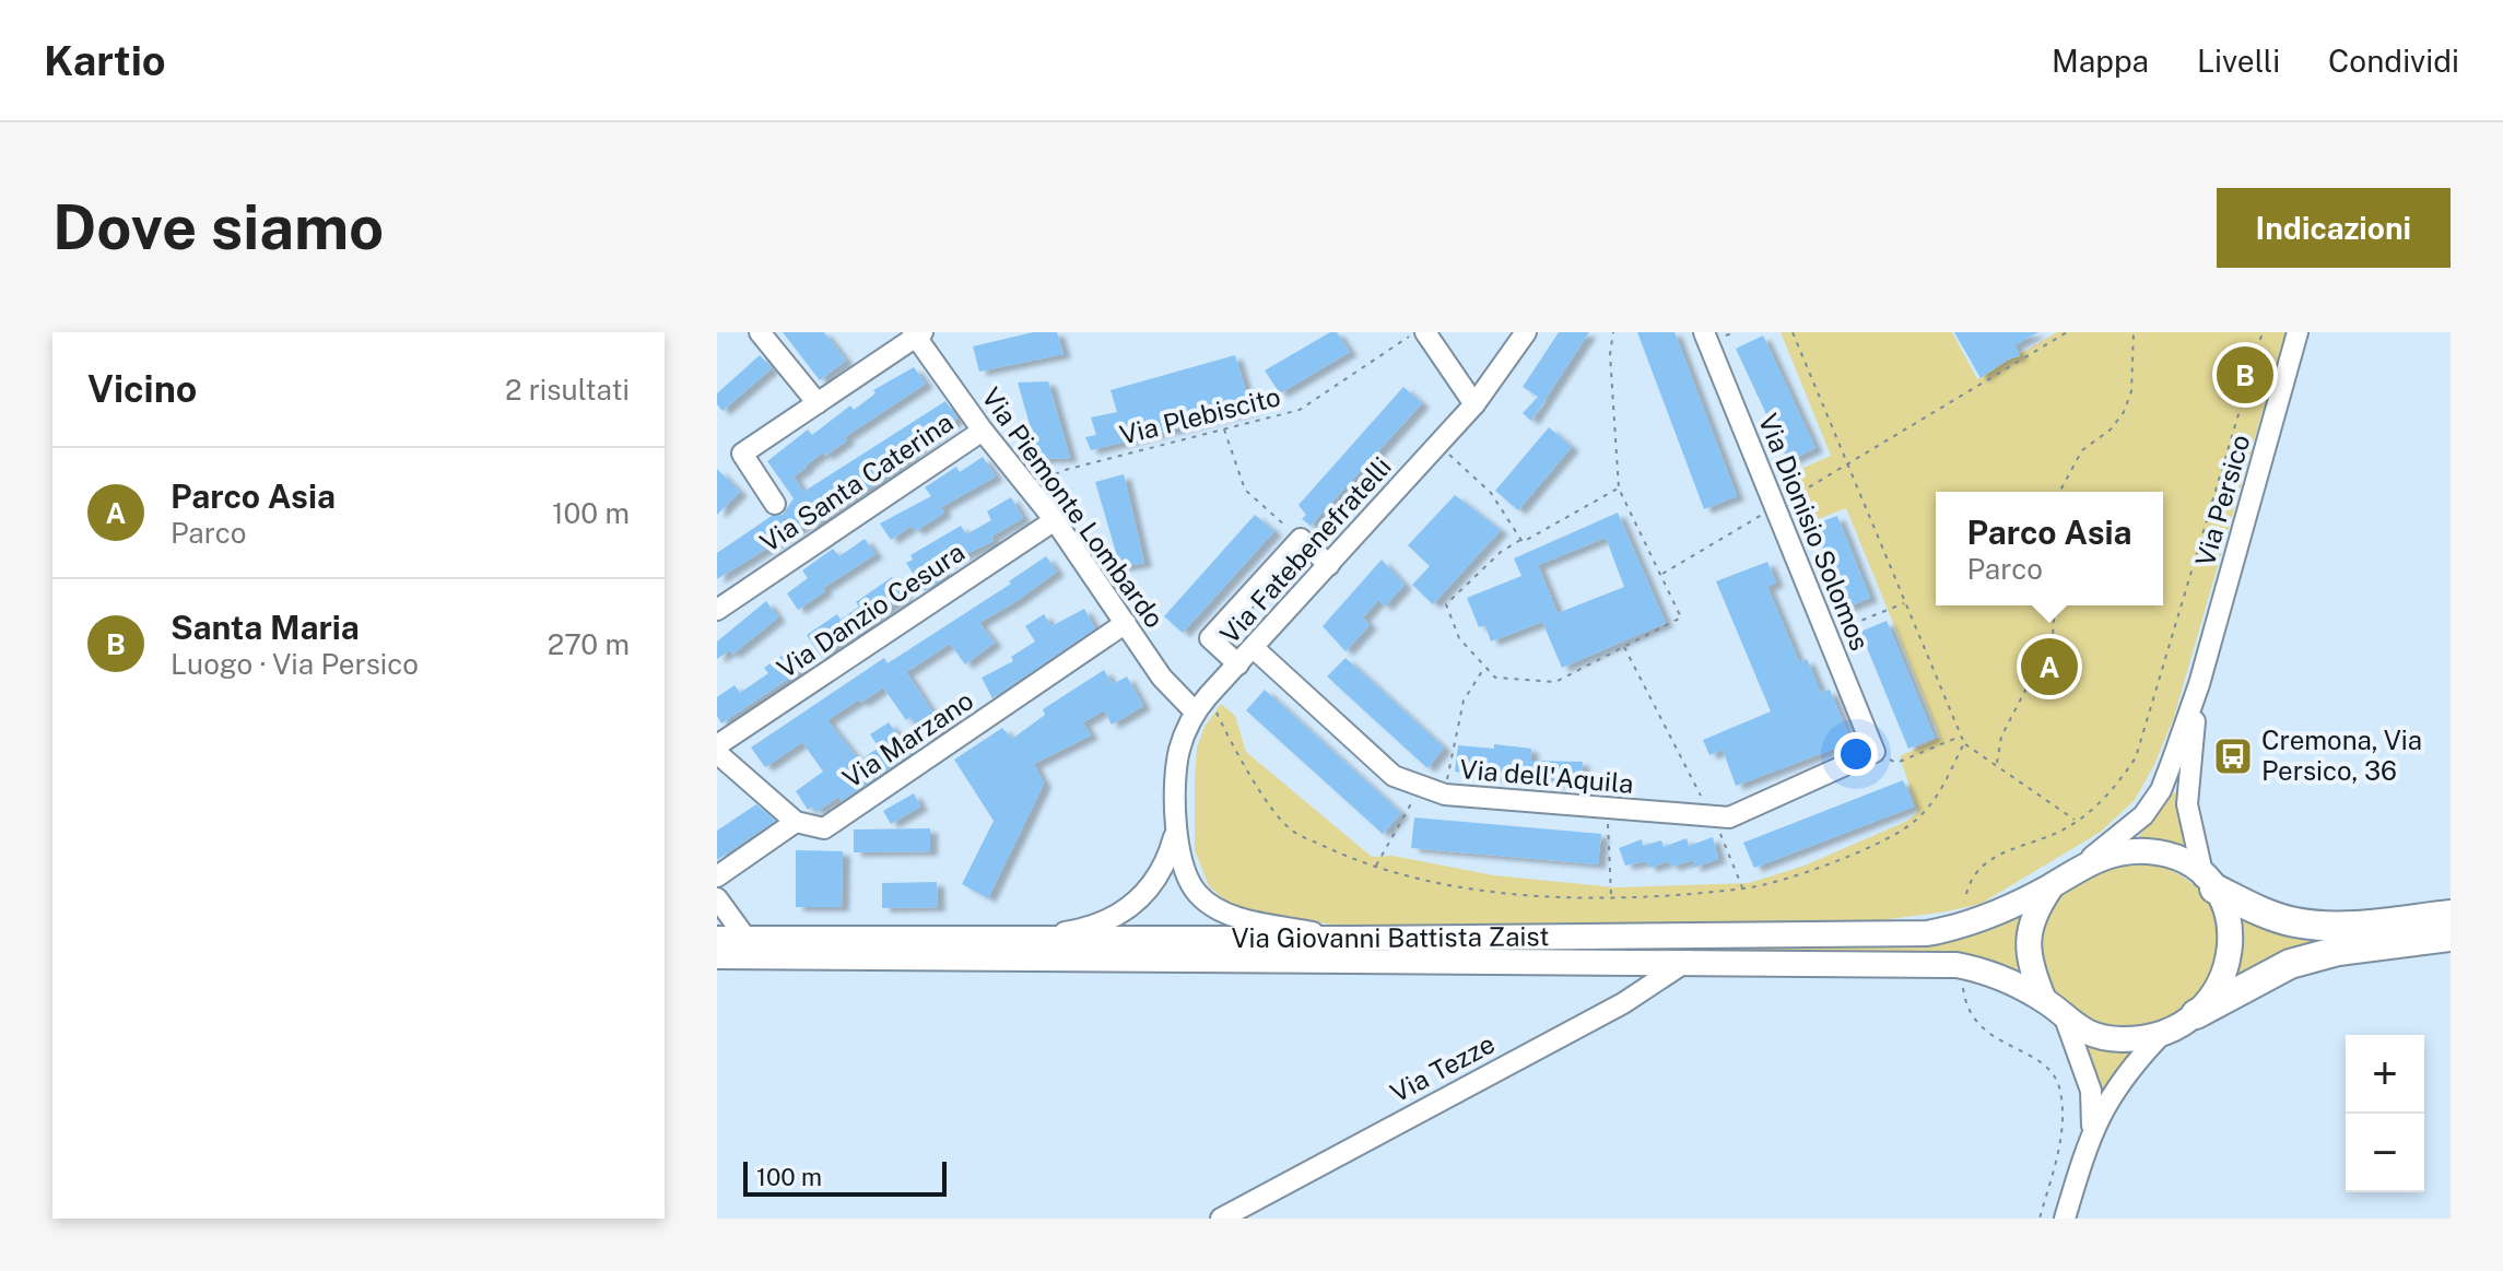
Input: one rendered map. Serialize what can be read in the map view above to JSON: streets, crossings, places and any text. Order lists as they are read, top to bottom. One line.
{"streets":{"highway":["Via Giovanni Battista Zaist"],"street":["Via Santa Caterina","Via Persico","Via Piemonte Lombardo","Via Dionisio Solomos","Via Fatebenefratelli","Via Danzio Cesura","Via Marzano","Via dell'Aquila","Via Tezze"],"path":["Via Plebiscito"]},"crossings":[["Via Plebiscito","Via Piemonte Lombardo"],["Via Santa Caterina","Via Piemonte Lombardo"],["Via Persico","Via Giovanni Battista Zaist"],["Via Piemonte Lombardo","Via Fatebenefratelli"],["Via Piemonte Lombardo","Via Danzio Cesura"],["Via Piemonte Lombardo","Via Marzano"],["Via Dionisio Solomos","Via dell'Aquila"],["Via Fatebenefratelli","Via dell'Aquila"],["Via Fatebenefratelli","Via Giovanni Battista Zaist"],["Via Giovanni Battista Zaist","Via Tezze"]],"places":{"bus stop":["Cremona, Via Persico, 36"]},"scale_bar":"100 m","page":{"header":"Kartio","nav":["Mappa","Livelli","Condividi"],"buttons":"Indicazioni","title":"Dove siamo","heading":["Vicino","2 risultati"],"pins":["B","A"],"list":[{"mark":"A","name":"Parco Asia","note":"Parco","value":"100 m"},{"mark":"B","name":"Santa Maria","note":"Luogo · Via Persico","value":"270 m"}],"popup":["Parco Asia","Parco"],"map_buttons":["+","−"],"scale":"100 m"}}
